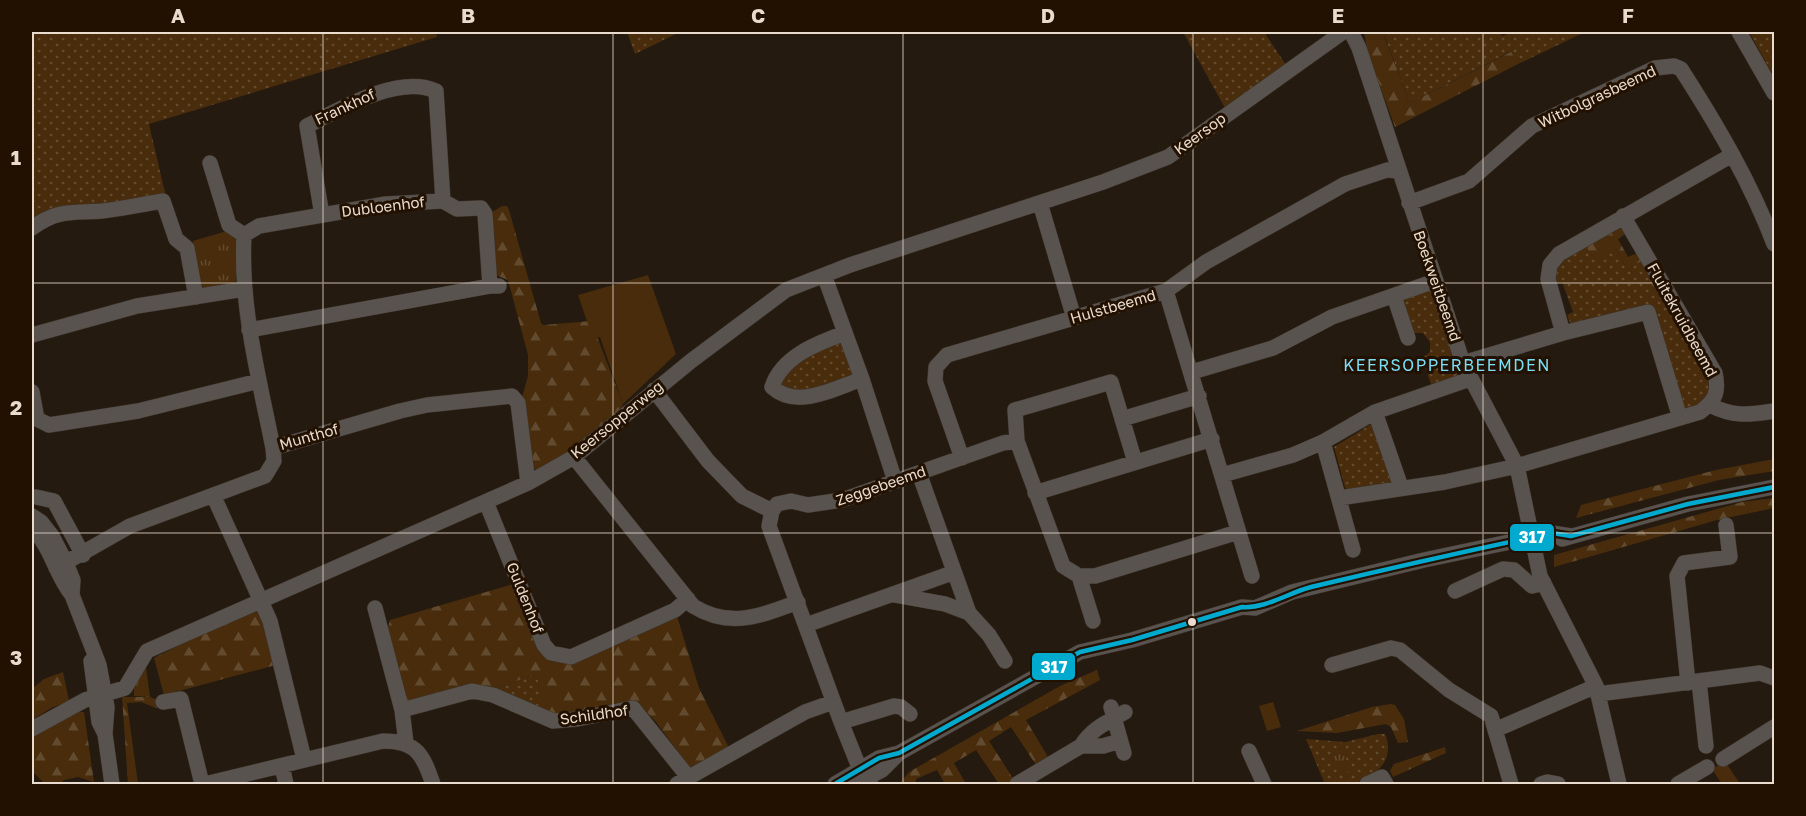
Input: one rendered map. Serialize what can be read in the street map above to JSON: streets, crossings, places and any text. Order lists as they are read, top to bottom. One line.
{"streets":{"street":["Witbolgrasbeemd","Frankhof","Keersop","Dubloenhof","Boekweitbeemd","Hulstbeemd","Fluitekruidbeemd","Keersopperweg","Munthof","Zeggebeemd","Guldenhof","Schildhof"]},"crossings":[["Witbolgrasbeemd","Boekweitbeemd"],["Frankhof","Dubloenhof"],["Keersop","Keersopperweg"],["Boekweitbeemd","Hulstbeemd"],["Hulstbeemd","Zeggebeemd"],["Keersopperweg","Munthof"],["Keersopperweg","Guldenhof"]],"districts":["KEERSOPPERBEEMDEN"],"lines":["transit line 317"],"grid":{"columns":["A","B","C","D","E","F"],"rows":["1","2","3"]}}
